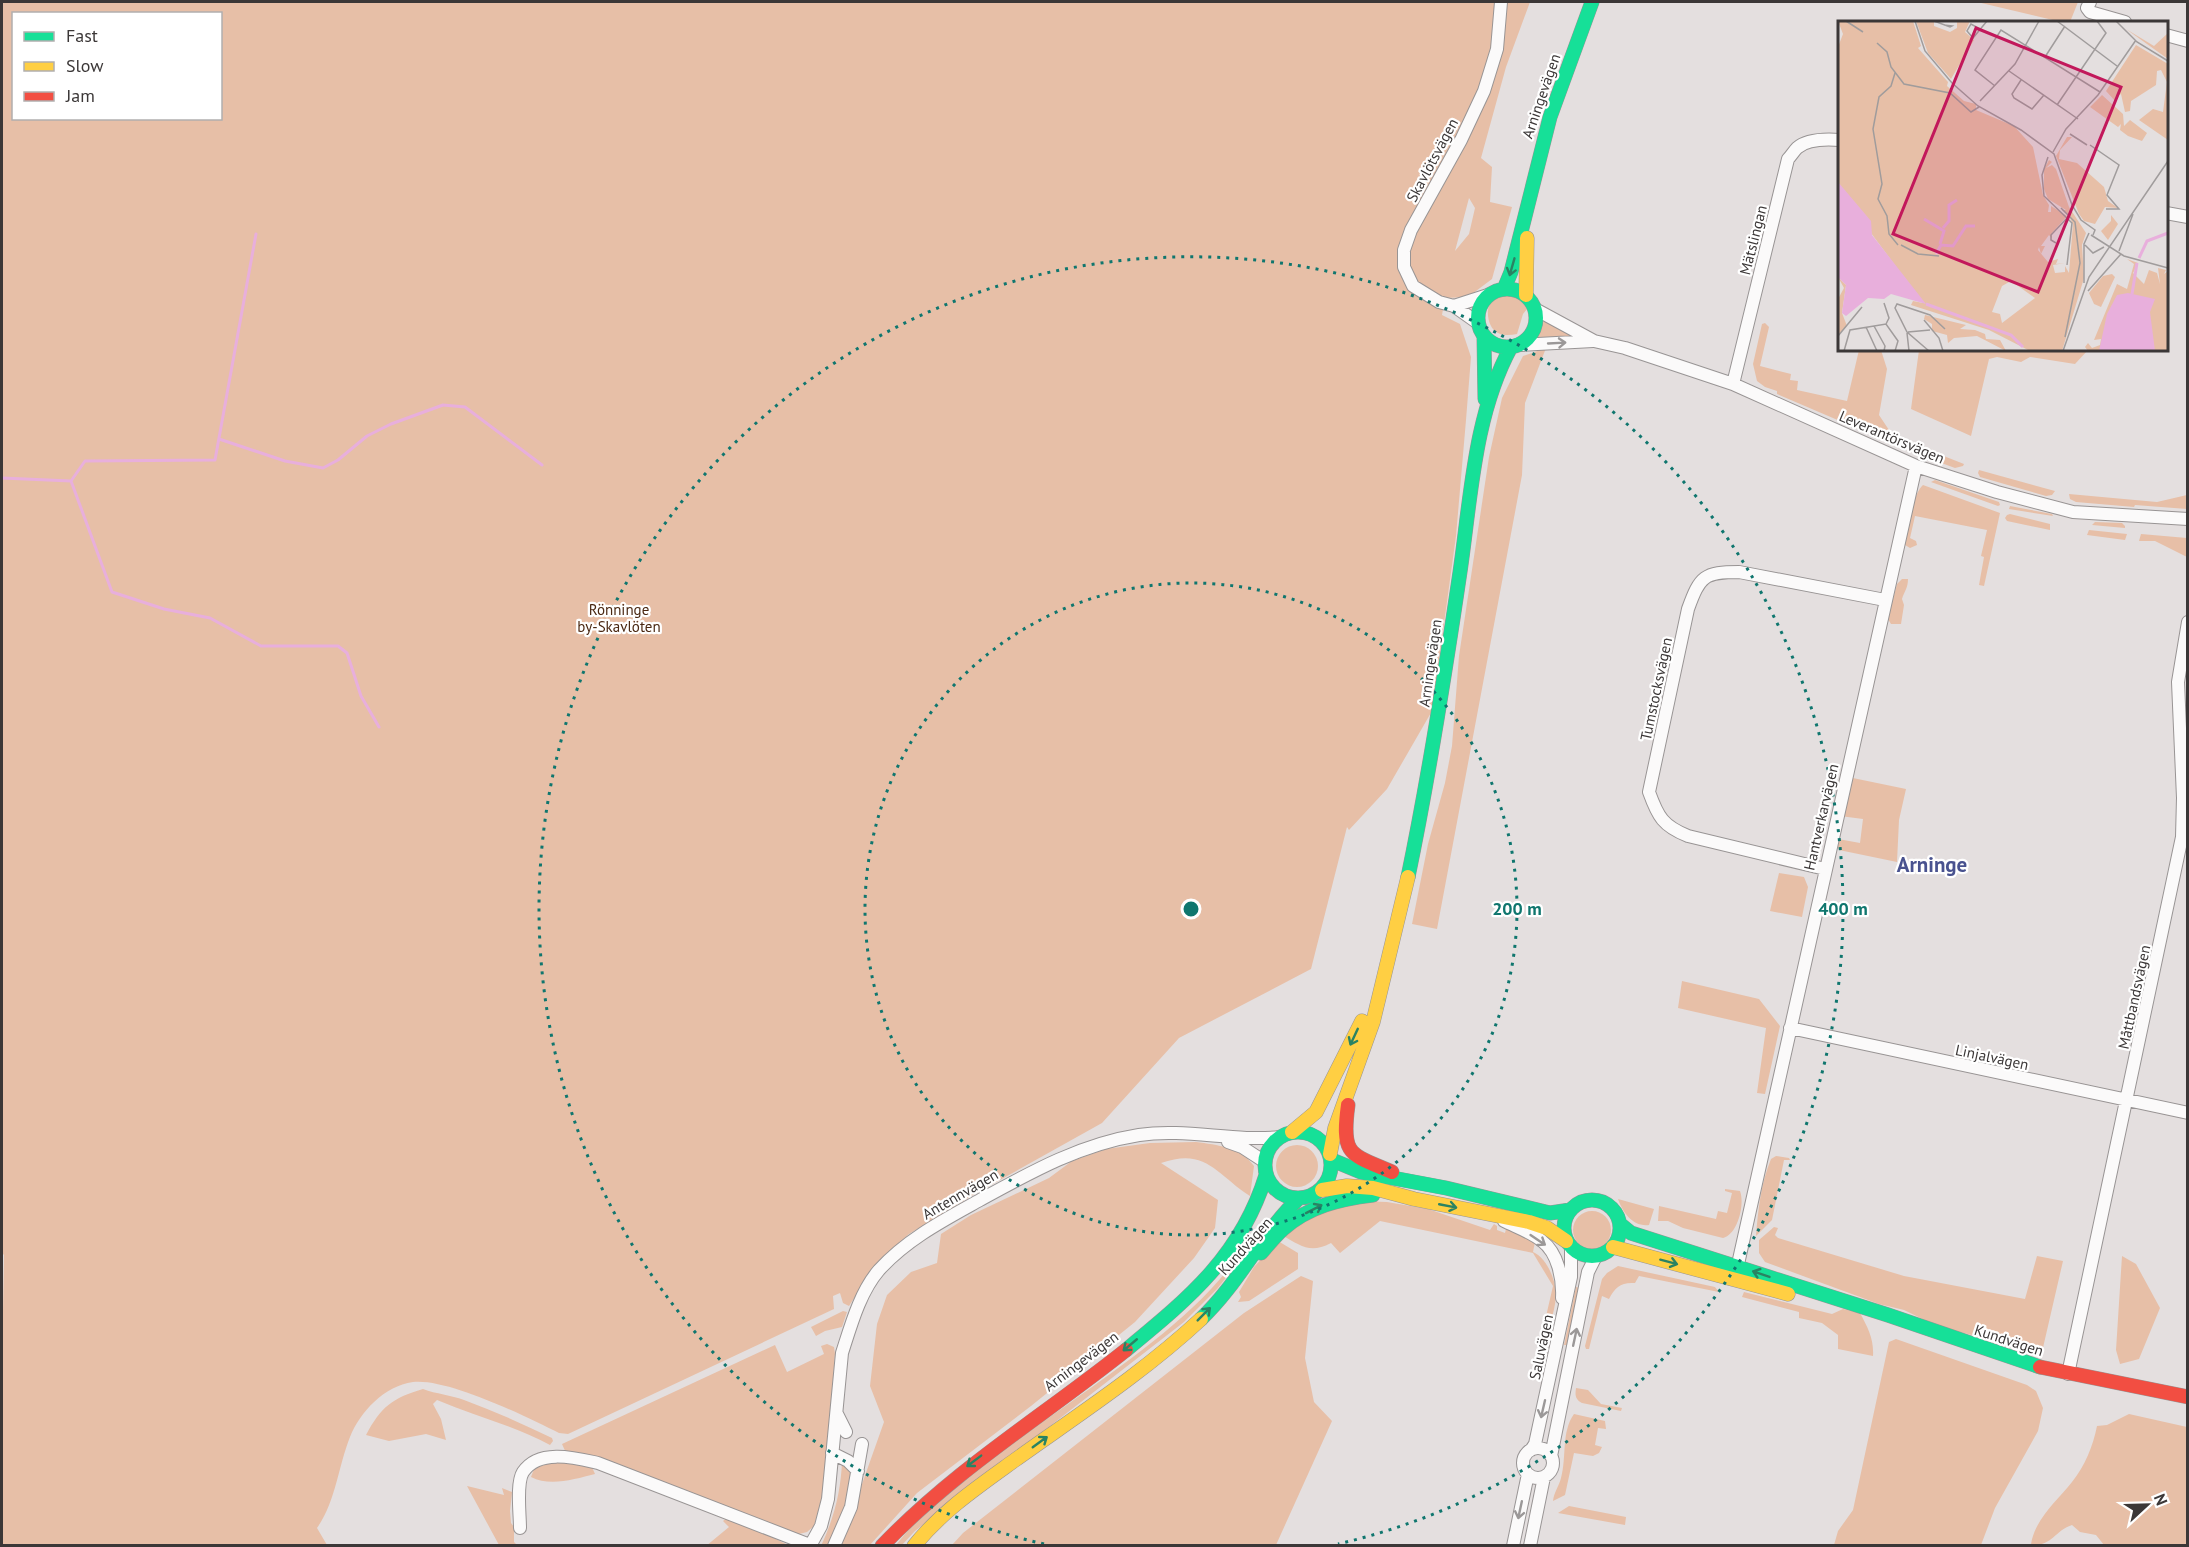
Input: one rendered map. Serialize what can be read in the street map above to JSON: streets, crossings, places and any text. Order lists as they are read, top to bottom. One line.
{"streets":{"main road":["Arningevägen","Kundvägen"],"street":["Skavlötsvägen","Mätslingan","Leverantörsvägen","Tumstocksvägen","Hantverkarvägen","Måttbandsvägen","Linjalvägen","Antennvägen","Saluvägen"]},"crossings":[["Arningevägen","Skavlötsvägen"],["Arningevägen","Leverantörsvägen"],["Arningevägen","Antennvägen"],["Arningevägen","Kundvägen"],["Skavlötsvägen","Leverantörsvägen"],["Mätslingan","Leverantörsvägen"],["Leverantörsvägen","Hantverkarvägen"],["Tumstocksvägen","Hantverkarvägen"],["Hantverkarvägen","Linjalvägen"],["Hantverkarvägen","Kundvägen"],["Måttbandsvägen","Linjalvägen"],["Måttbandsvägen","Kundvägen"],["Antennvägen","Kundvägen"],["Kundvägen","Saluvägen"]],"districts":["Arninge"],"parks":["Rönninge by-Skavlöten"],"legend":["Fast","Slow","Jam"],"north":"right","rings":["200 m","400 m"]}
